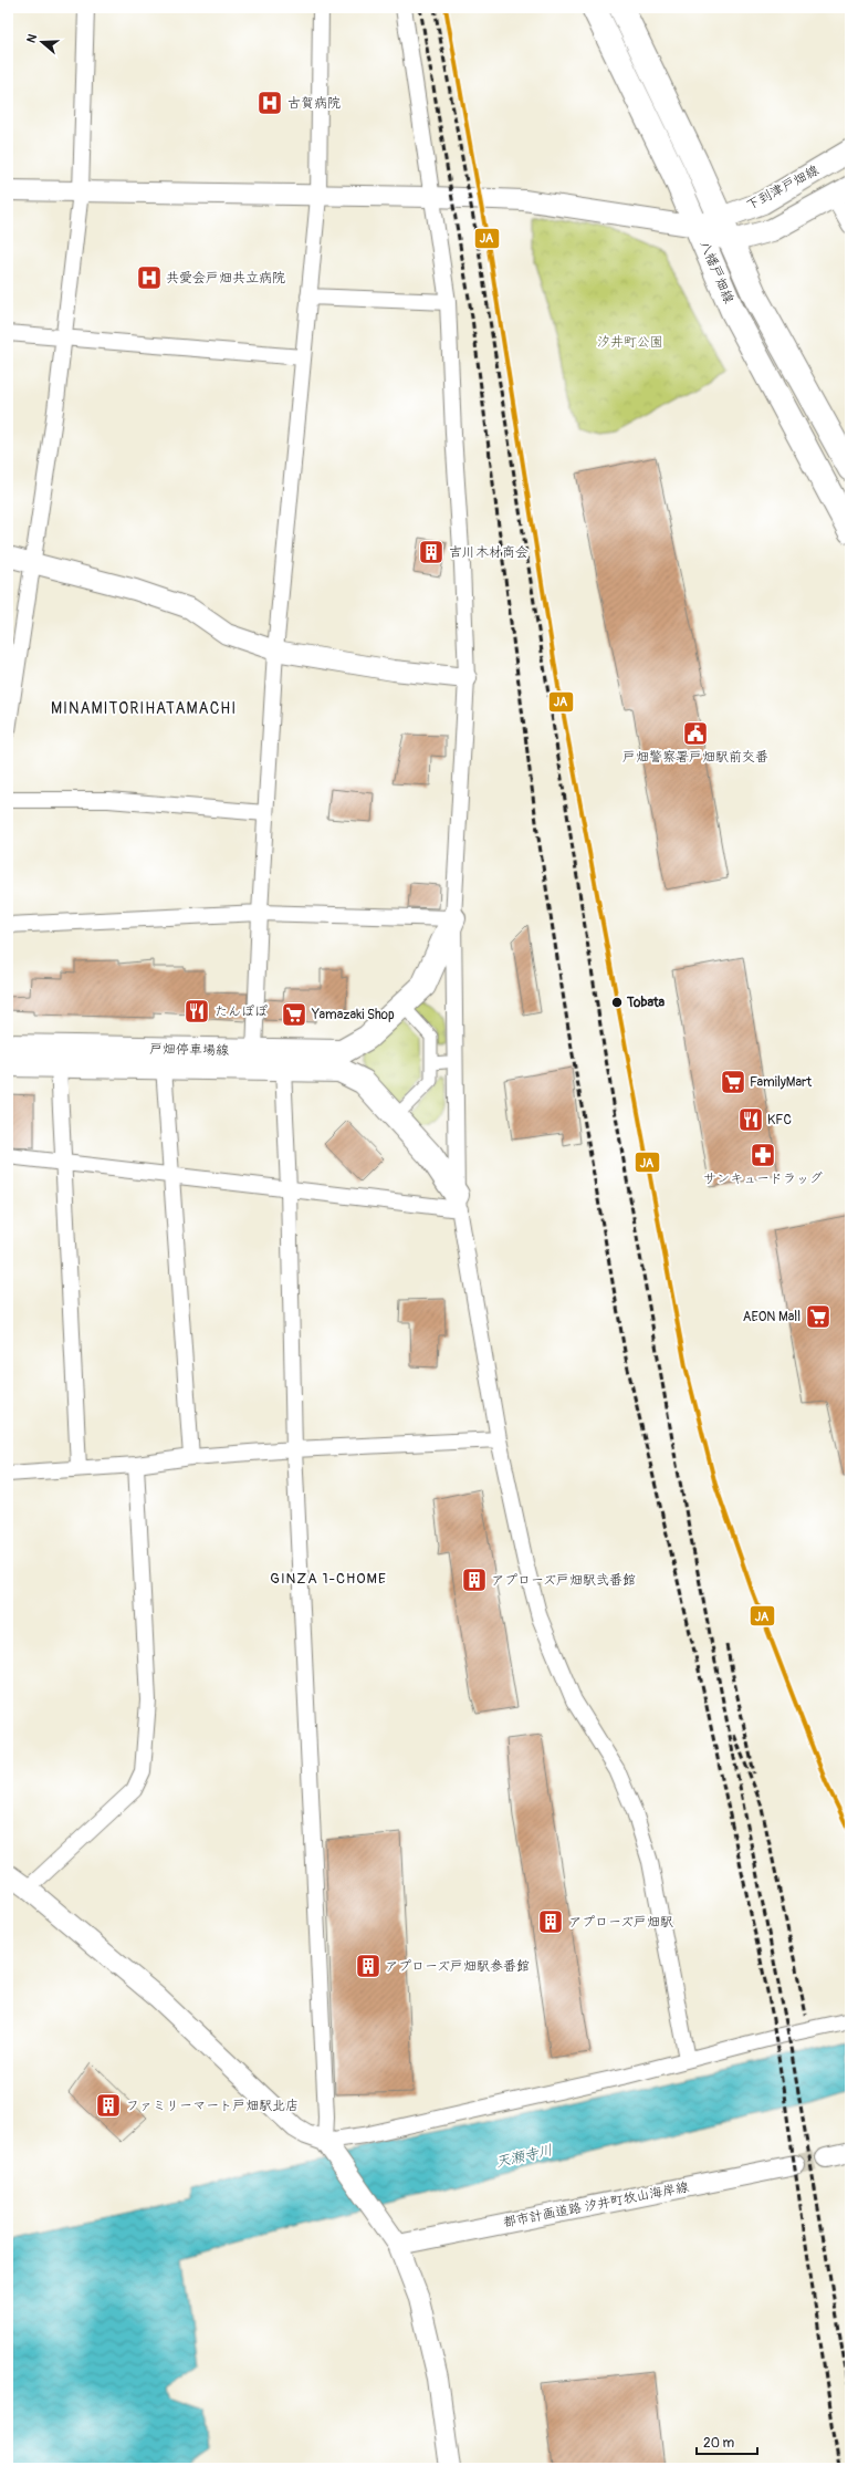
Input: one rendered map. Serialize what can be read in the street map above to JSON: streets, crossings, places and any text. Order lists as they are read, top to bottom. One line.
{"streets":{"main road":["下到津戸畑線","八幡戸畑線","戸畑停車場線"],"street":["都市計画道路 汐井町牧山海岸線"]},"crossings":[["下到津戸畑線","八幡戸畑線"]],"districts":["MINAMITORIHATAMACHI","GINZA 1-CHOME"],"water":["天瀬寺川"],"parks":["汐井町公園"],"places":{"hospital":["古賀病院","共愛会戸畑共立病院"],"building":["吉川木材商会","アプローズ戸畑駅弐番館","アプローズ戸畑駅","アプローズ戸畑駅参番館","ファミリーマート戸畑駅北店"],"public building":["戸畑警察署戸畑駅前交番"],"other":["Tobata"],"restaurant":["たんぽぽ","KFC"],"supermarket":["Yamazaki Shop","FamilyMart","AEON Mall"],"pharmacy":["サンキュードラッグ"]},"lines":["transit line JA"],"scale_bar":"20 m","north":"left"}
